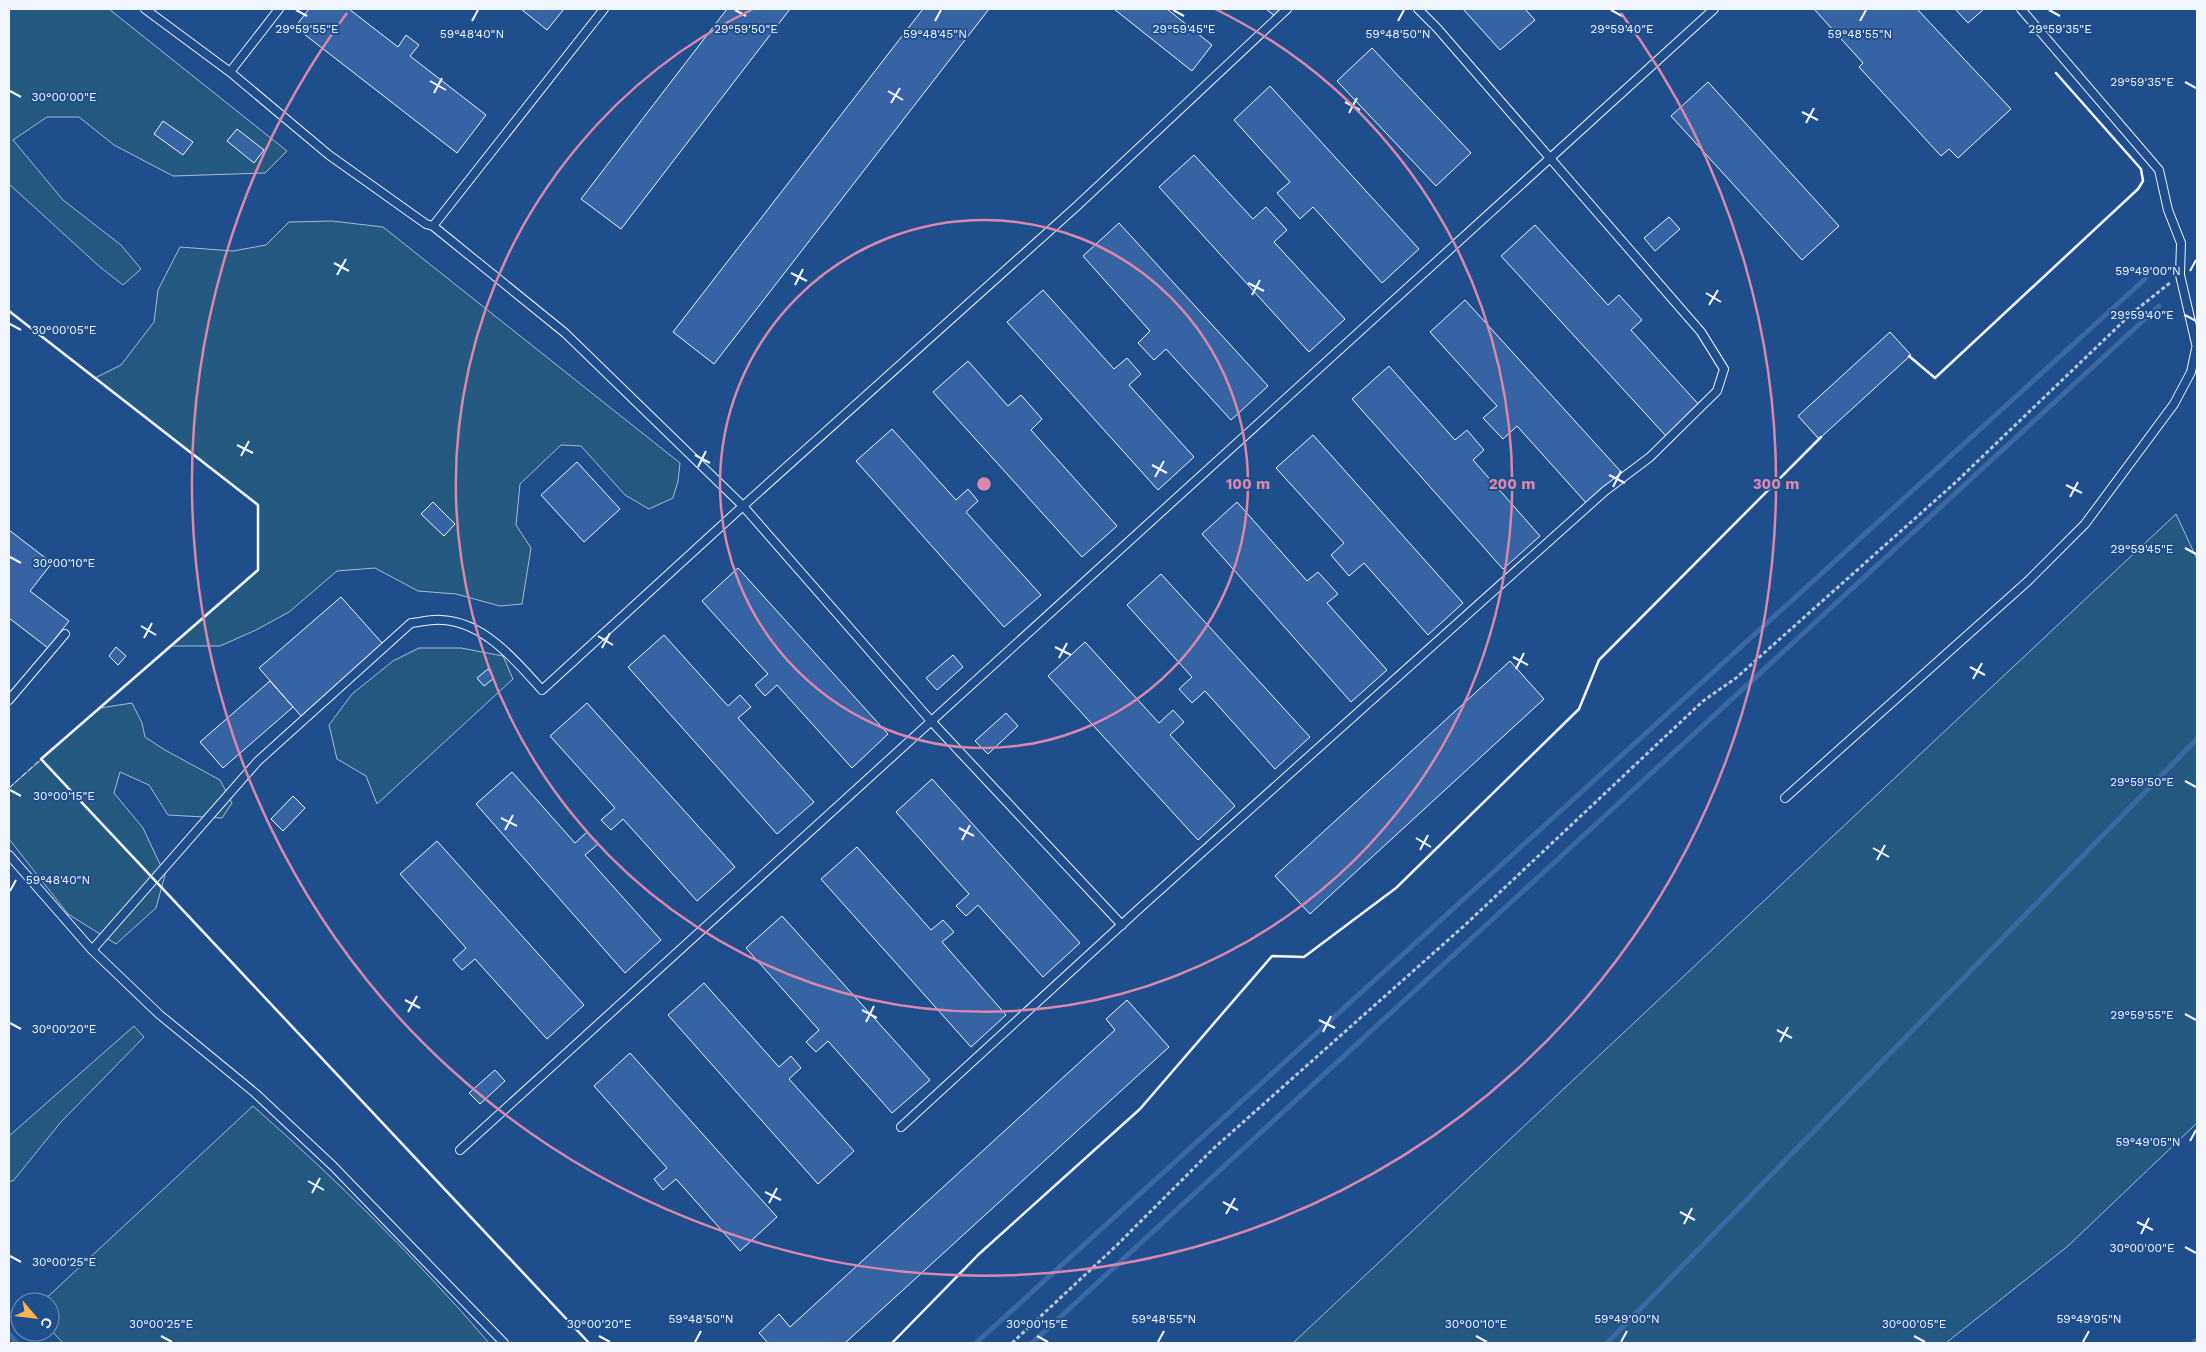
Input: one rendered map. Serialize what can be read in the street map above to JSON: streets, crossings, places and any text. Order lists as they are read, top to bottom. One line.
{"north":"bottom right","coordinates":["29°59'55\"E","29°59'50\"E","29°59'45\"E","29°59'40\"E","29°59'35\"E","59°48'40\"N","59°48'45\"N","59°48'50\"N","59°48'55\"N","30°00'00\"E","59°49'00\"N","30°00'05\"E","30°00'10\"E","30°00'15\"E","30°00'20\"E","59°49'05\"N","30°00'25\"E"],"rings":["100 m","200 m","300 m"]}
